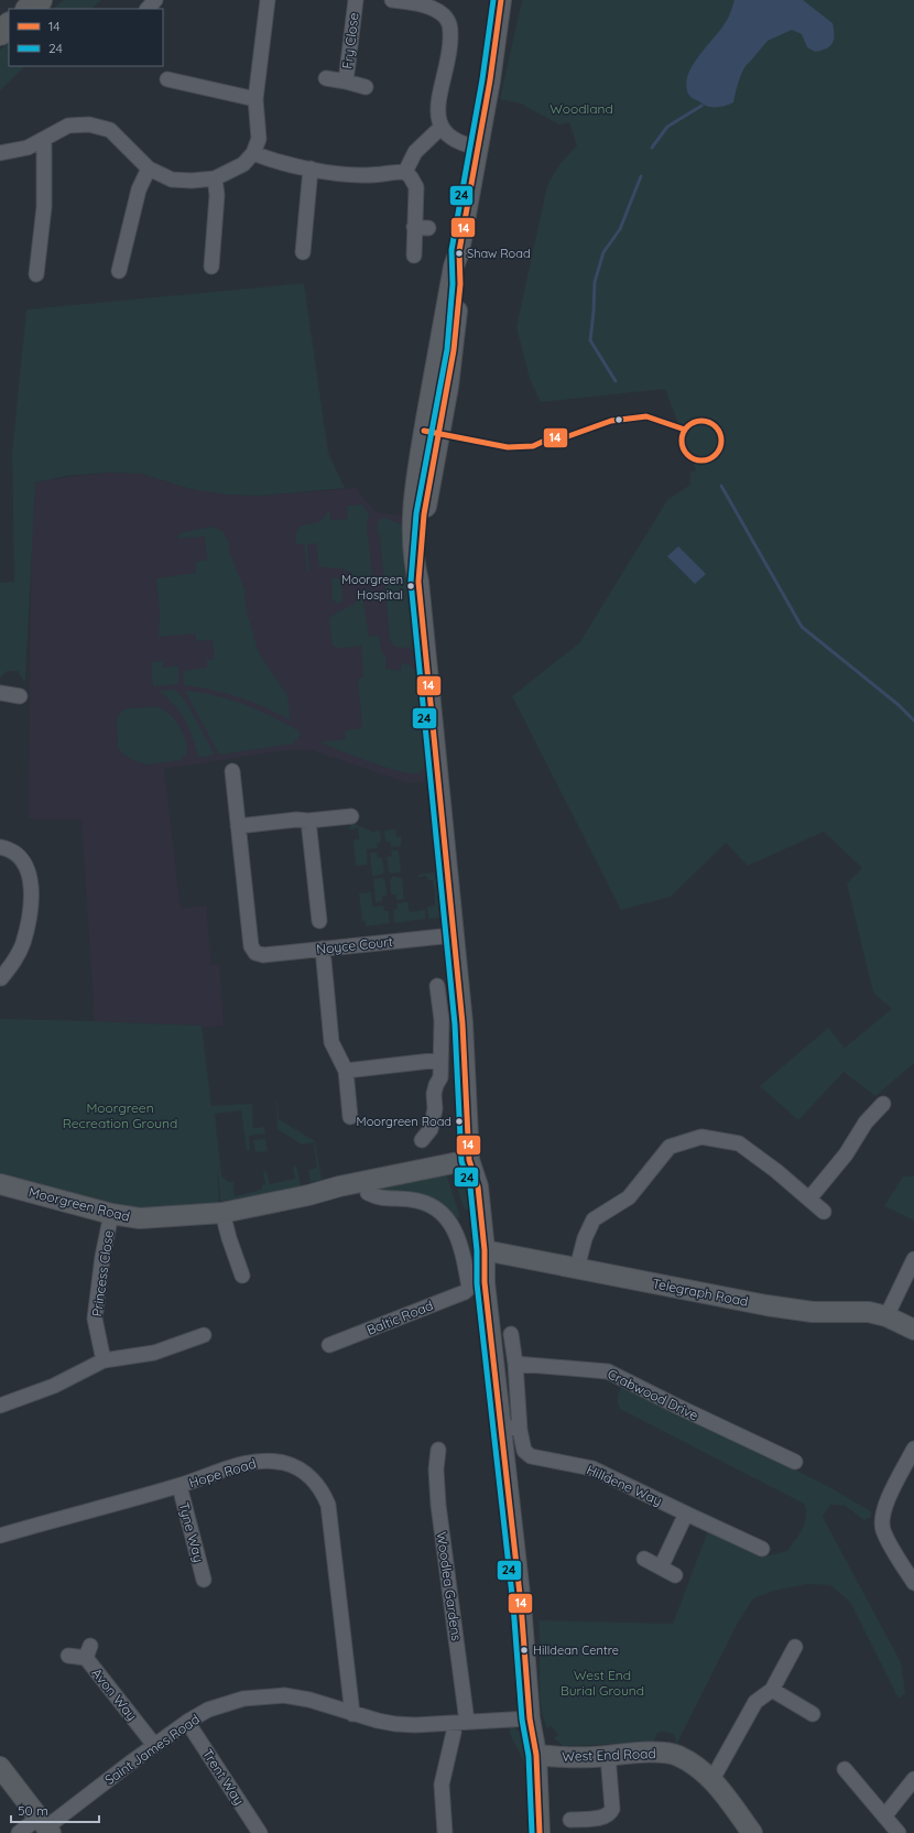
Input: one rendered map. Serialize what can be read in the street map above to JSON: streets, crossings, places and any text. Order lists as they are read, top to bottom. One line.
{"streets":{"main road":["Moorgreen Road","Telegraph Road","West End Road"],"street":["Fry Close","Noyce Court","Princess Close","Baltic Road","Crabwood Drive","Hope Road","Hilldene Way","Tyne Way","Woodlea Gardens","Avon Way","Saint James Road","Trent Way"]},"crossings":[["Moorgreen Road","Princess Close"],["Hope Road","Tyne Way"],["Hope Road","Saint James Road"],["Woodlea Gardens","Saint James Road"],["Avon Way","Saint James Road"],["Saint James Road","Trent Way"]],"parks":["Woodland","Moorgreen Recreation Ground","West End Burial Ground"],"places":["Shaw Road","Moorgreen Hospital","Moorgreen Road","Hilldean Centre"],"lines":["transit line 14","transit line 24"],"legend":["14","24"],"scale_bar":"50 m"}
